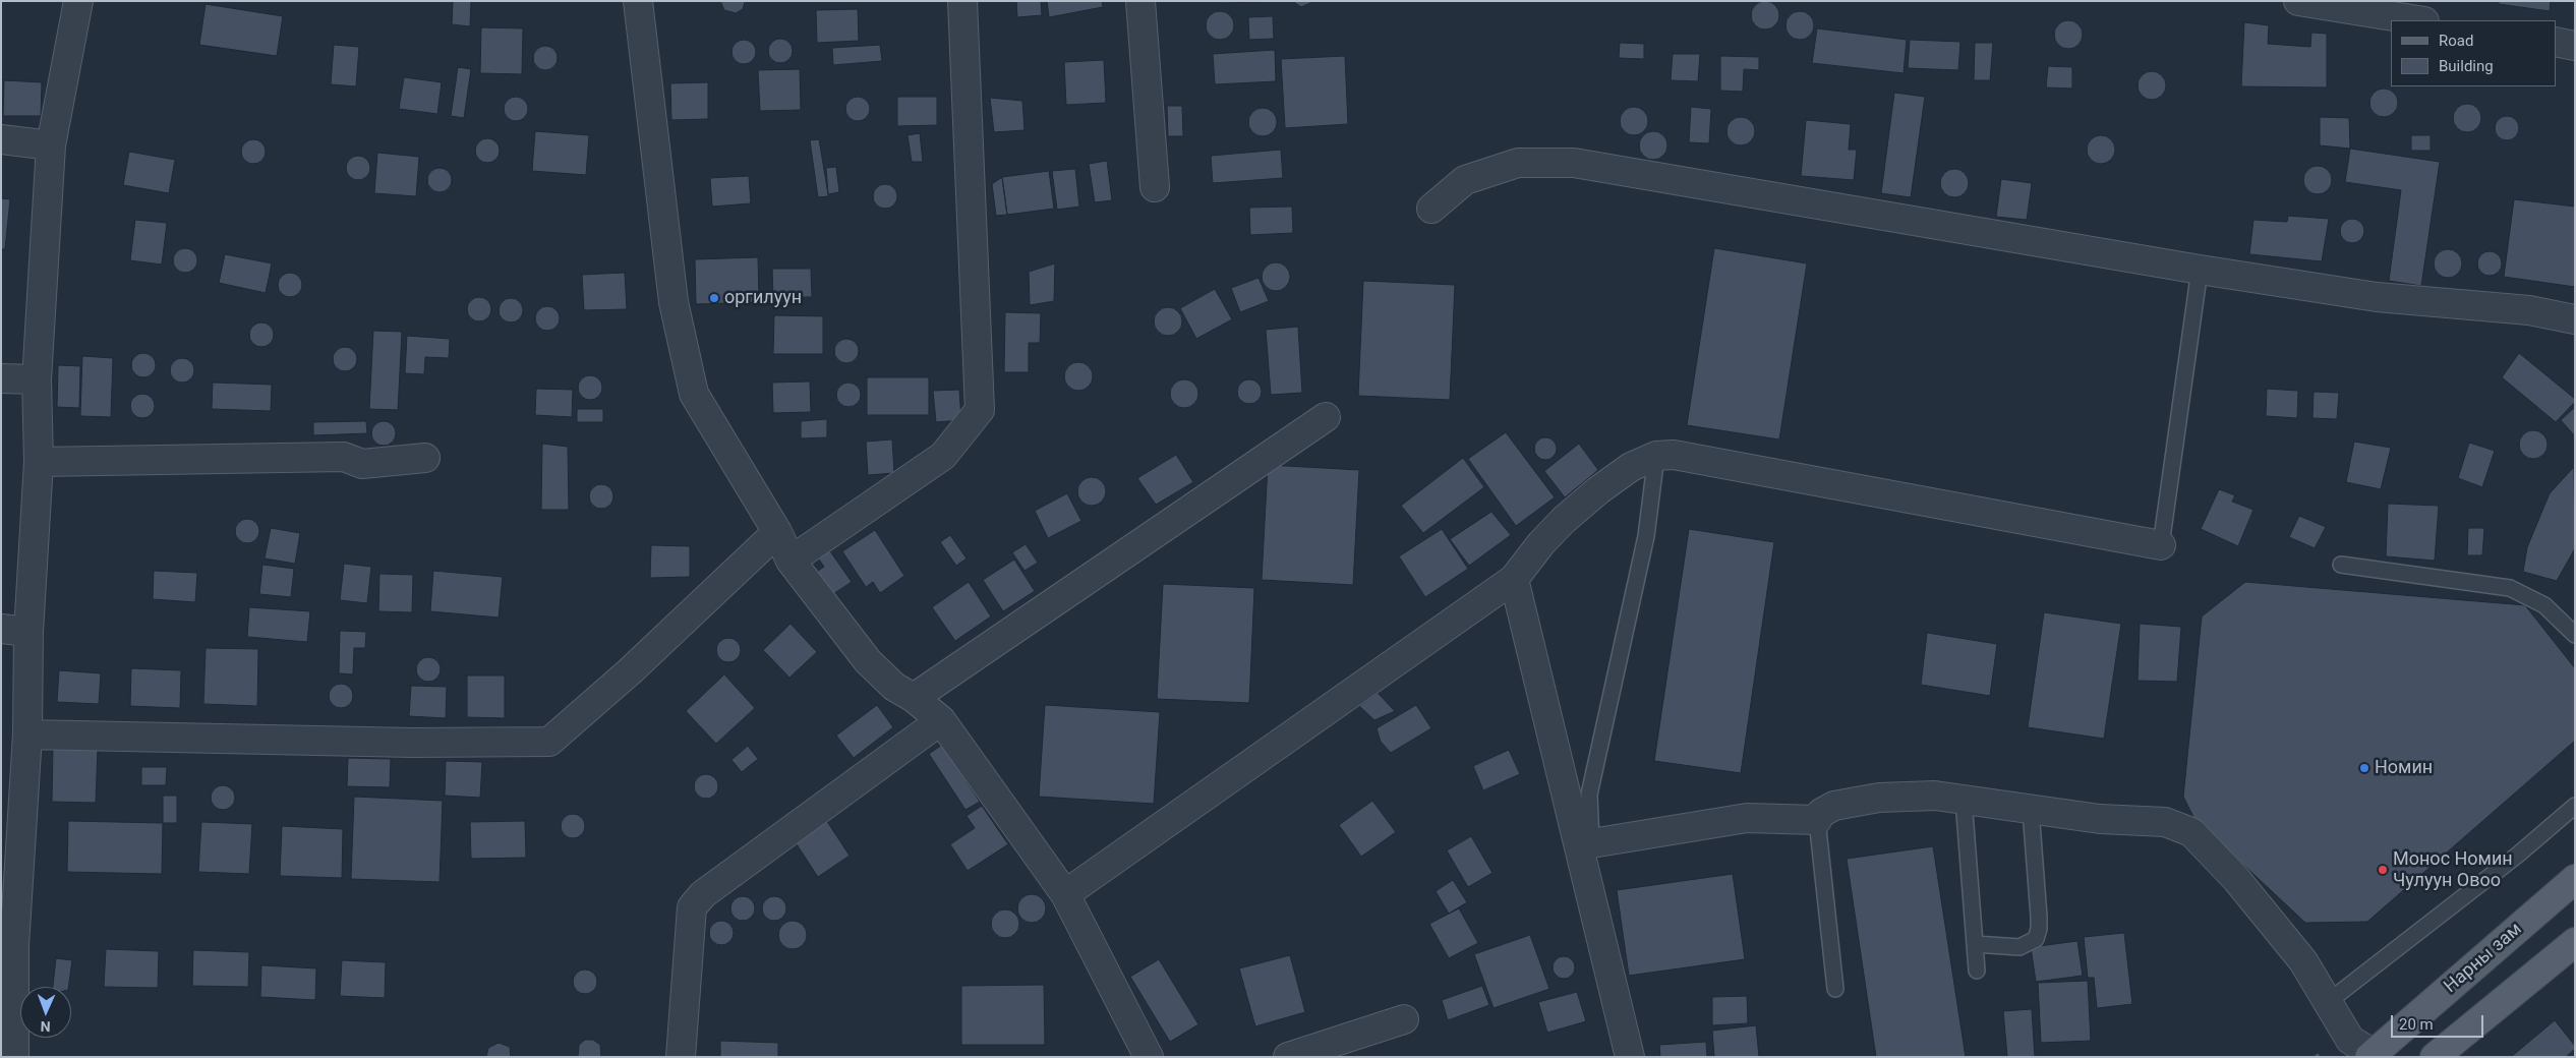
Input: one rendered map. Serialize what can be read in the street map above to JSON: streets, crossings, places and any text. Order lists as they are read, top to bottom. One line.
{"streets":{"main road":["Нарны зам"]},"places":["оргилуун","Номин","Монос Номин Чулуун Овоо"],"legend":["Road","Building"],"scale_bar":"20 m","north":"bottom"}
